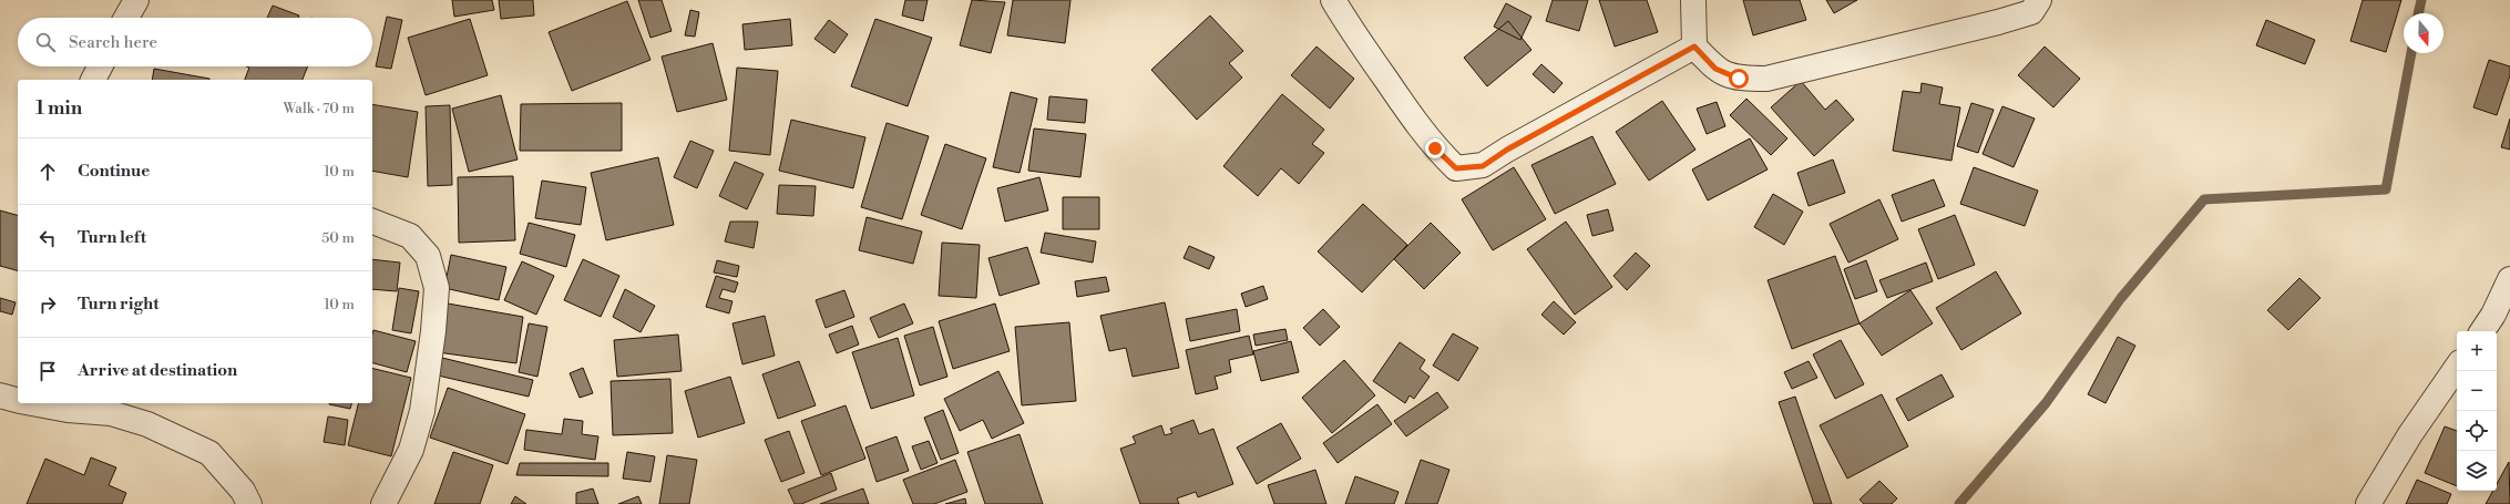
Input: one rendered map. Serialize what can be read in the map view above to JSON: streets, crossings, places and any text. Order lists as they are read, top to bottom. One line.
{"north":"bottom","page":{"search":"Search here","heading":["1 min","Walk · 70 m"],"list":[["Continue","10 m"],["Turn left","50 m"],["Turn right","10 m"],"Arrive at destination"],"map_buttons":["+","−"]}}
